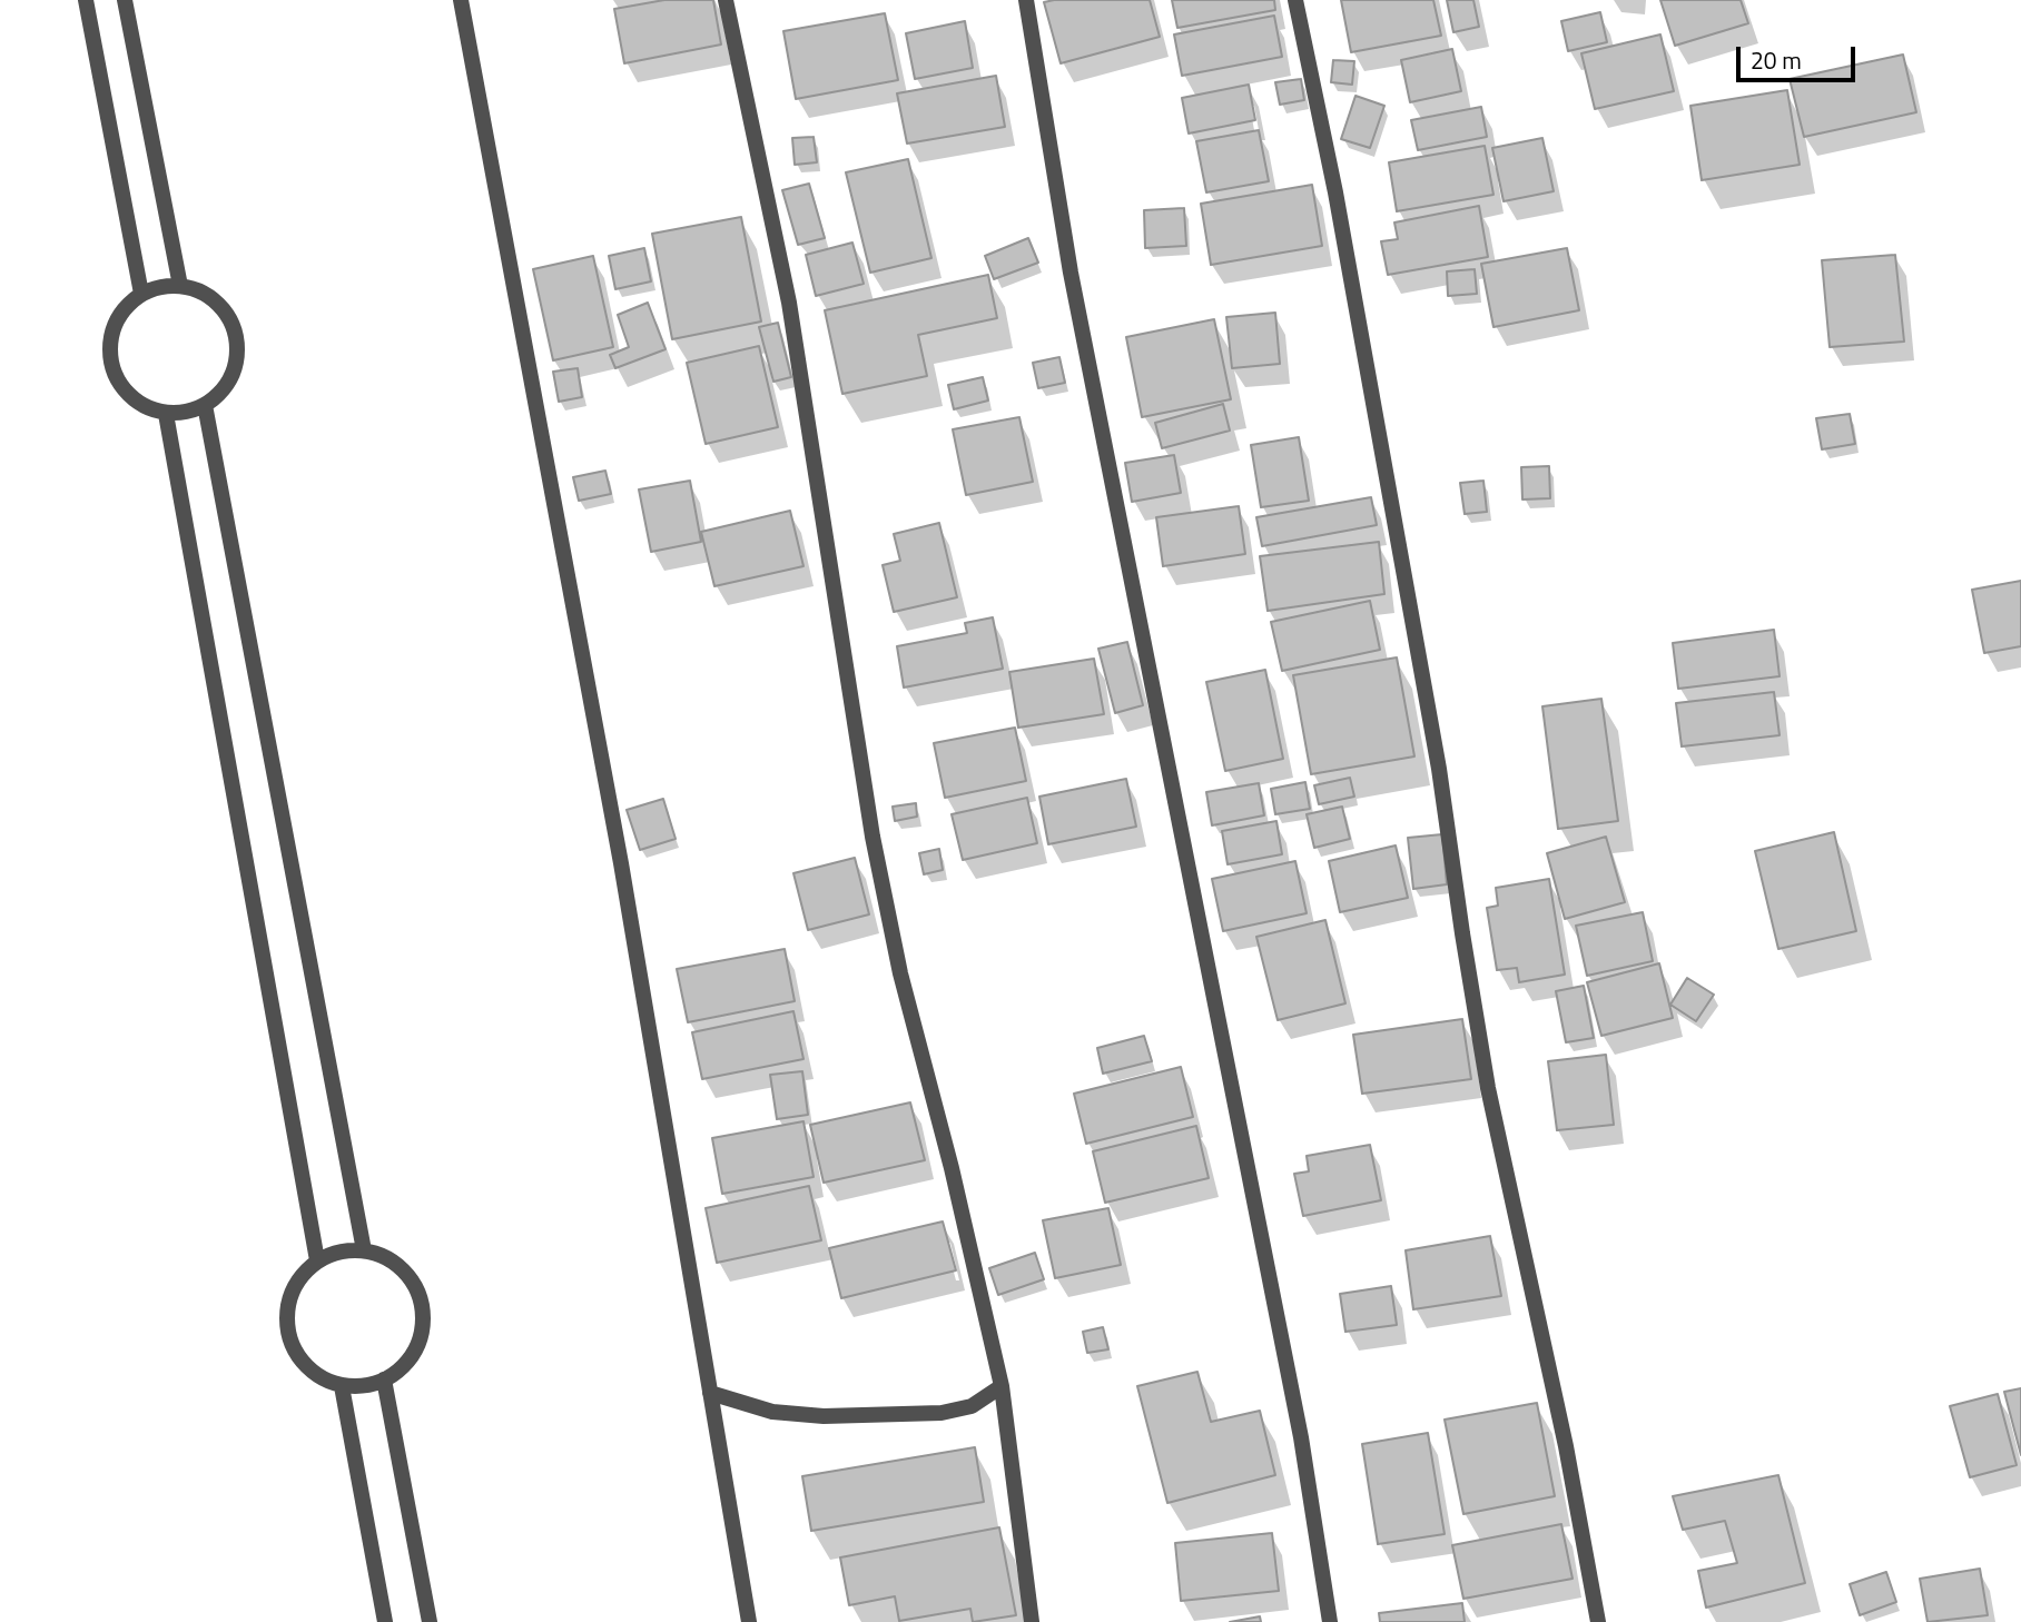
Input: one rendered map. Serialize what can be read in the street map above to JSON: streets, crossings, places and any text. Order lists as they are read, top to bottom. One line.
{"scale_bar":"20 m"}
